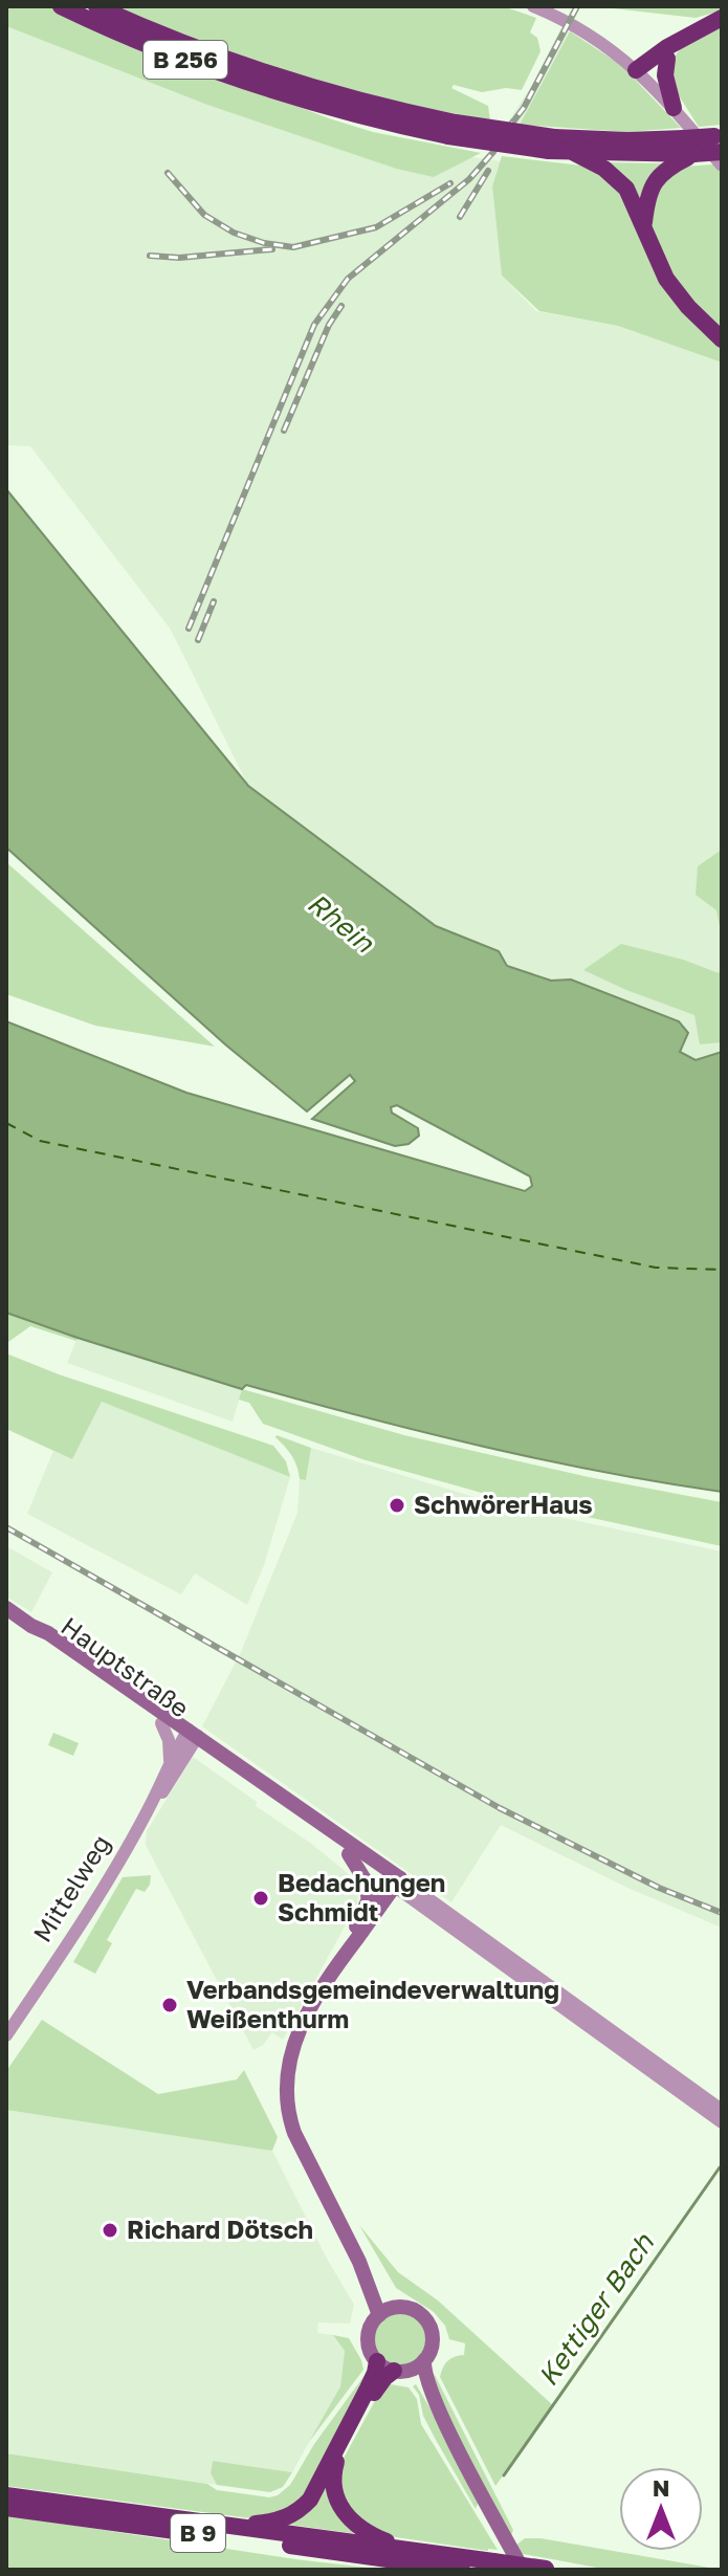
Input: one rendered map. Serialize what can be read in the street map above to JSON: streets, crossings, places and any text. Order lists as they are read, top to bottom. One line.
{"streets":{"highway":["B 256","B 9"],"main road":["Hauptstraße"],"street":["Mittelweg"]},"crossings":[["Hauptstraße","Mittelweg"]],"water":["Rhein","Kettiger Bach"],"places":["SchwörerHaus","Bedachungen Schmidt","Verbandsgemeindeverwaltung Weißenthurm","Richard Dötsch"],"north":"top"}
